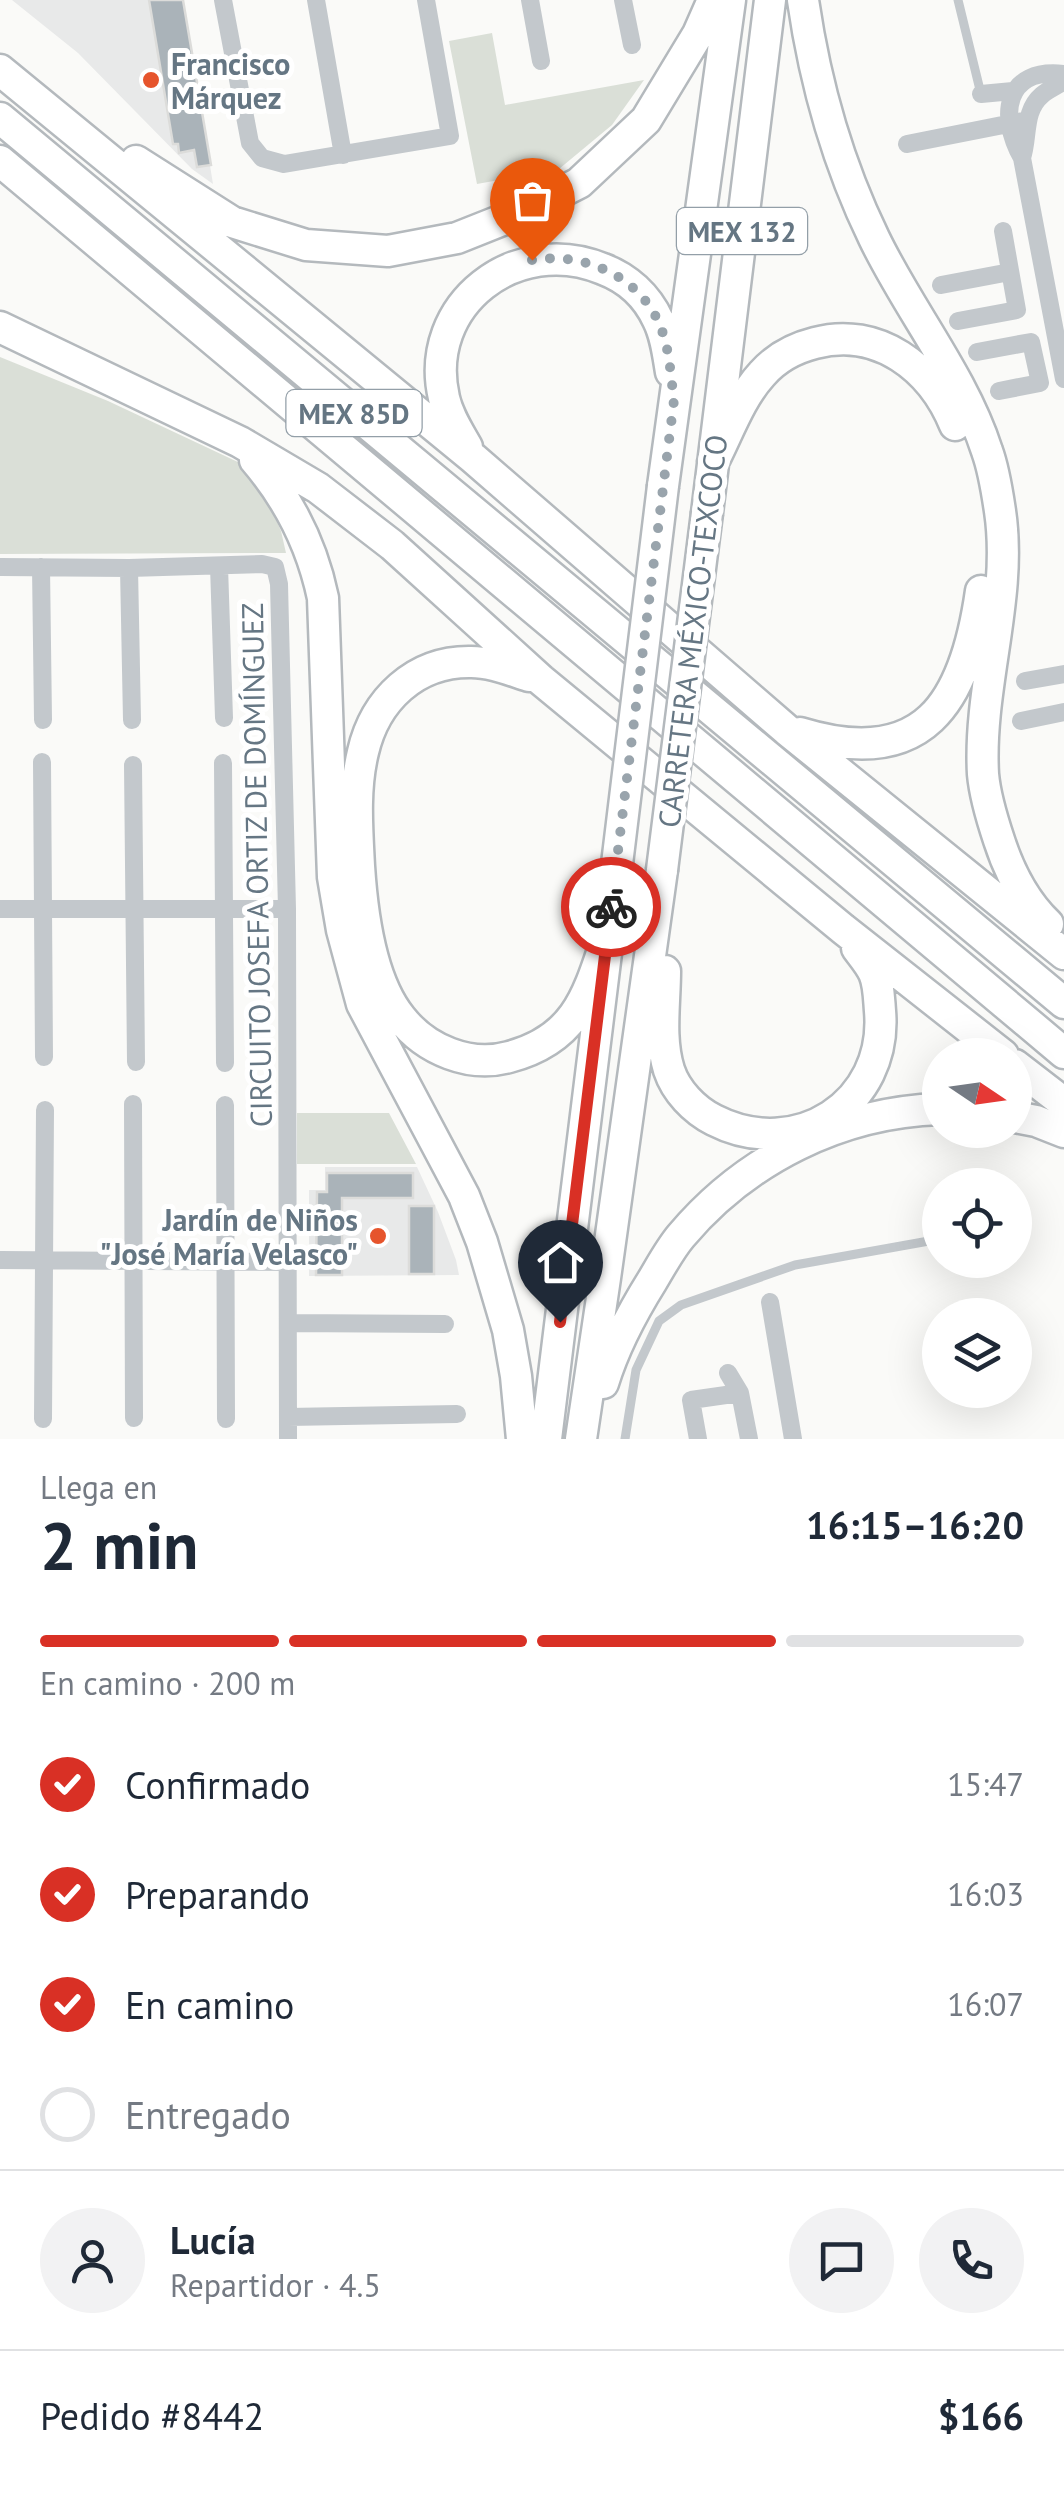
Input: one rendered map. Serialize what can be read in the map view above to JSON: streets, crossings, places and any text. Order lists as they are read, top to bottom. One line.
{"streets":{"highway":["MEX 132","MEX 85D","CARRETERA MÉXICO-TEXCOCO"],"street":["CIRCUITO JOSEFA ORTIZ DE DOMÍNGUEZ"]},"places":["Francisco Márquez","Jardín de Niños \"José María Velasco\""],"north":"right","page":{"heading":["2 min","Llega en","16:15–16:20"],"panel":["Lucía","Repartidor · 4.5","Pedido #8442","$166"],"bar":"En camino · 200 m","list":[["Confirmado","15:47"],["Preparando","16:03"],["En camino","16:07"],"Entregado"]}}
